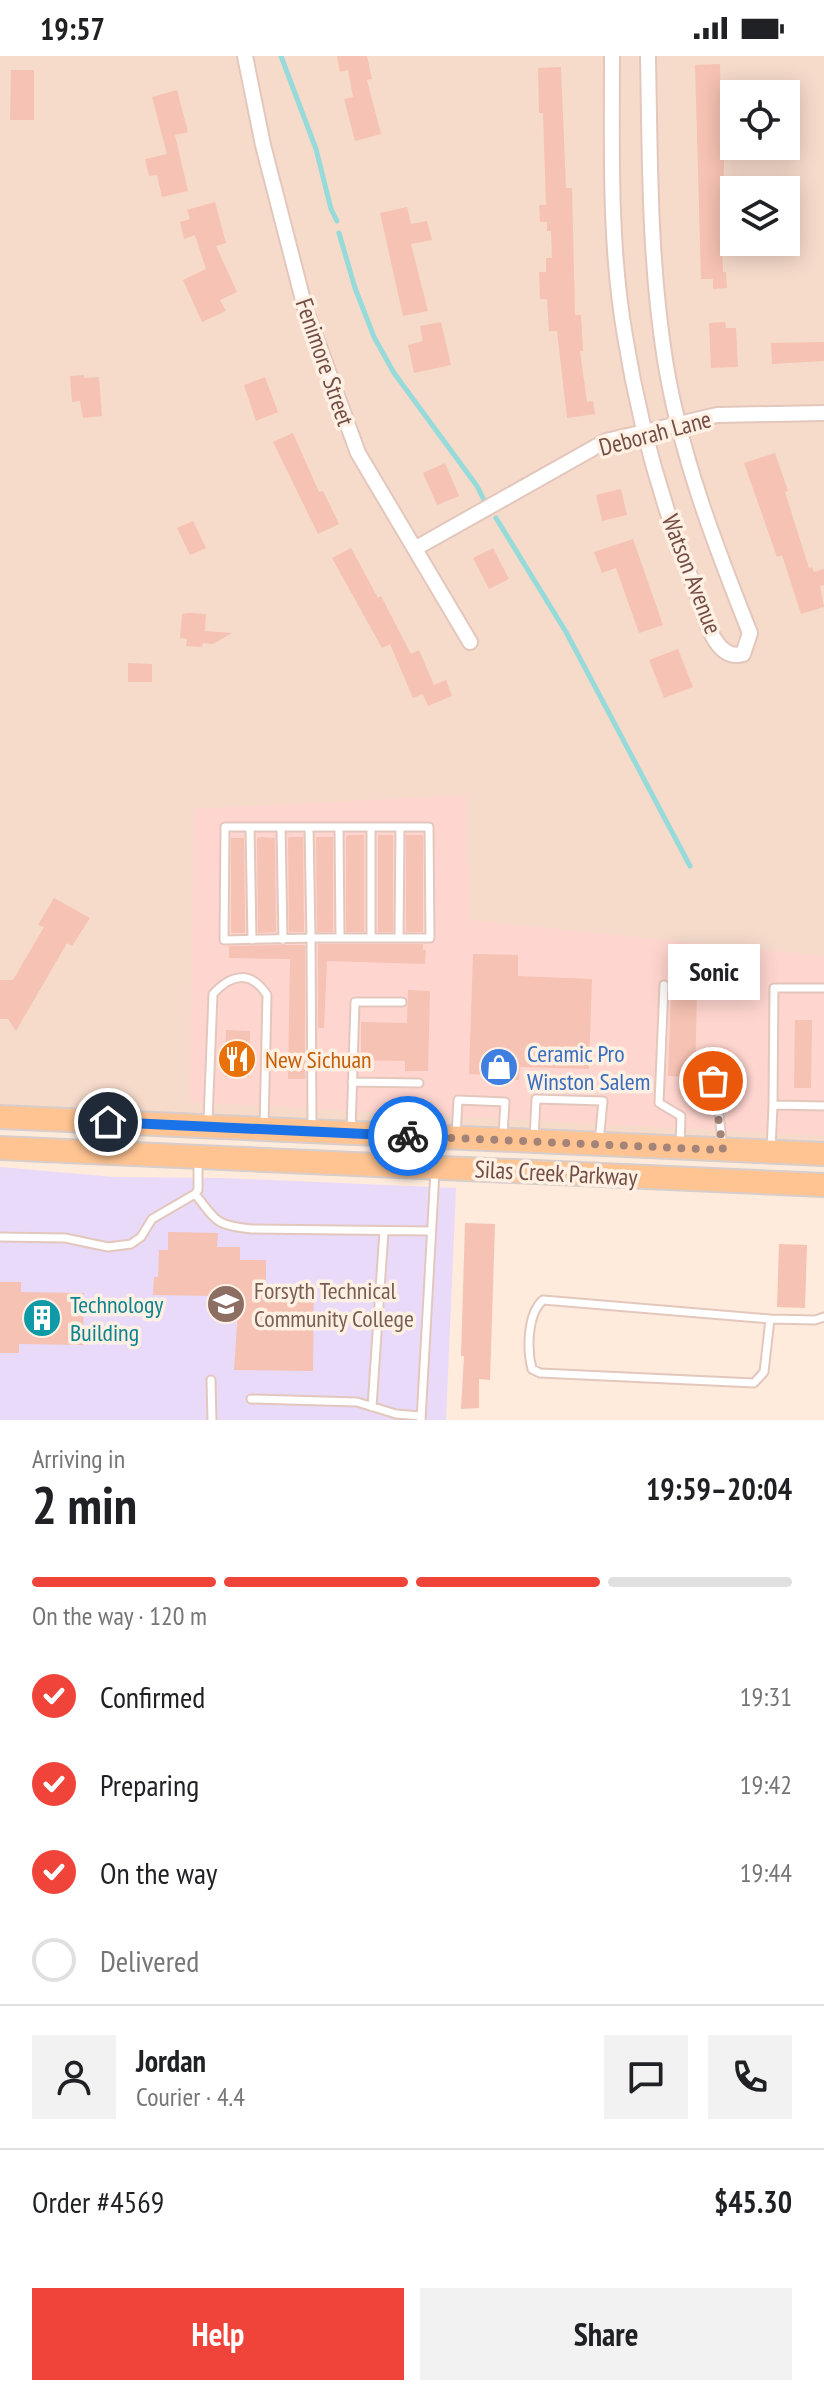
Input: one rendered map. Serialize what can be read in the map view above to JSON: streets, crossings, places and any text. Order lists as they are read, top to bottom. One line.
{"streets":{"main road":["Silas Creek Parkway"],"street":["Fenimore Street","Deborah Lane","Watson Avenue"]},"crossings":[["Fenimore Street","Deborah Lane"],["Deborah Lane","Watson Avenue"]],"places":{"restaurant":["New Sichuan"],"shop":["Ceramic Pro Winston Salem"],"other":["Sonic"],"school or university":["Forsyth Technical Community College"],"building":["Technology Building"]},"page":{"status":"19:57","bubble":"Sonic","heading":["2 min","Arriving in","19:59–20:04"],"panel":["Jordan","Courier · 4.4","Order #4569","$45.30"],"bar":"On the way · 120 m","list":[["Confirmed","19:31"],["Preparing","19:42"],["On the way","19:44"],"Delivered"],"buttons":["Help","Share"]}}
